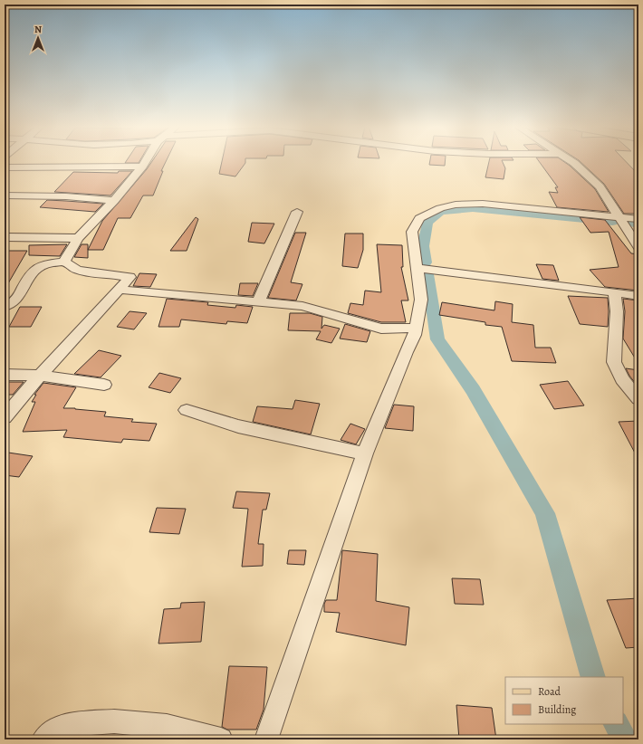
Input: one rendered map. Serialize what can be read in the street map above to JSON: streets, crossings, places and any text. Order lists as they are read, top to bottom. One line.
{"legend":["Road","Building"],"north":"top"}
